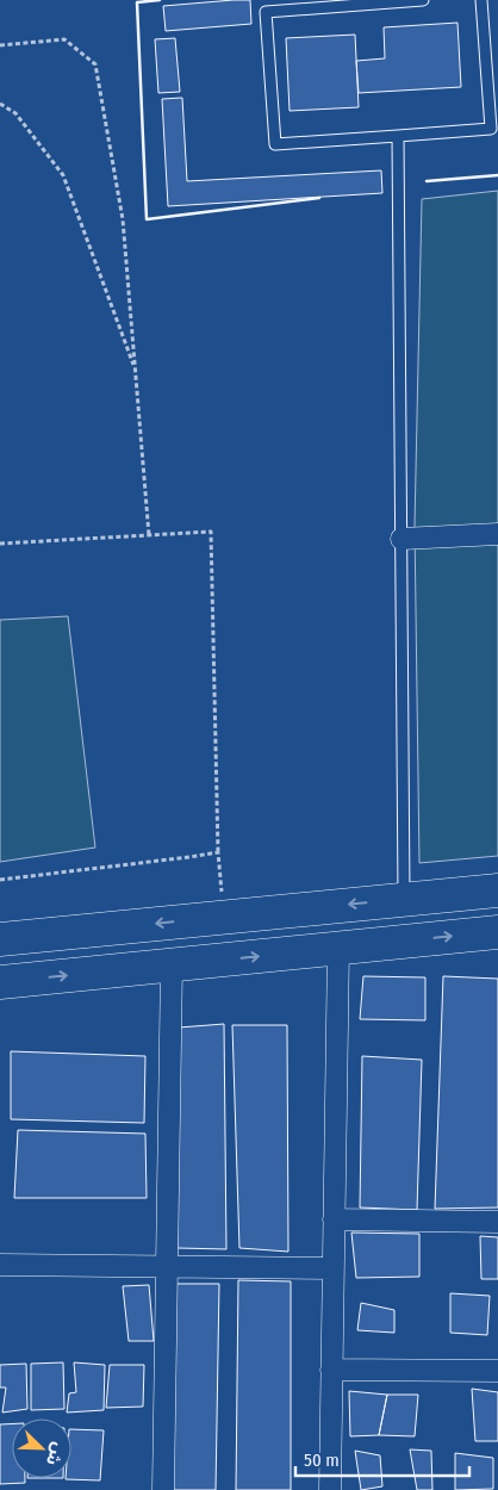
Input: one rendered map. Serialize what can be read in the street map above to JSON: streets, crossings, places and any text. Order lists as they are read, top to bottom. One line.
{"scale_bar":"50 m","north":"bottom right"}
